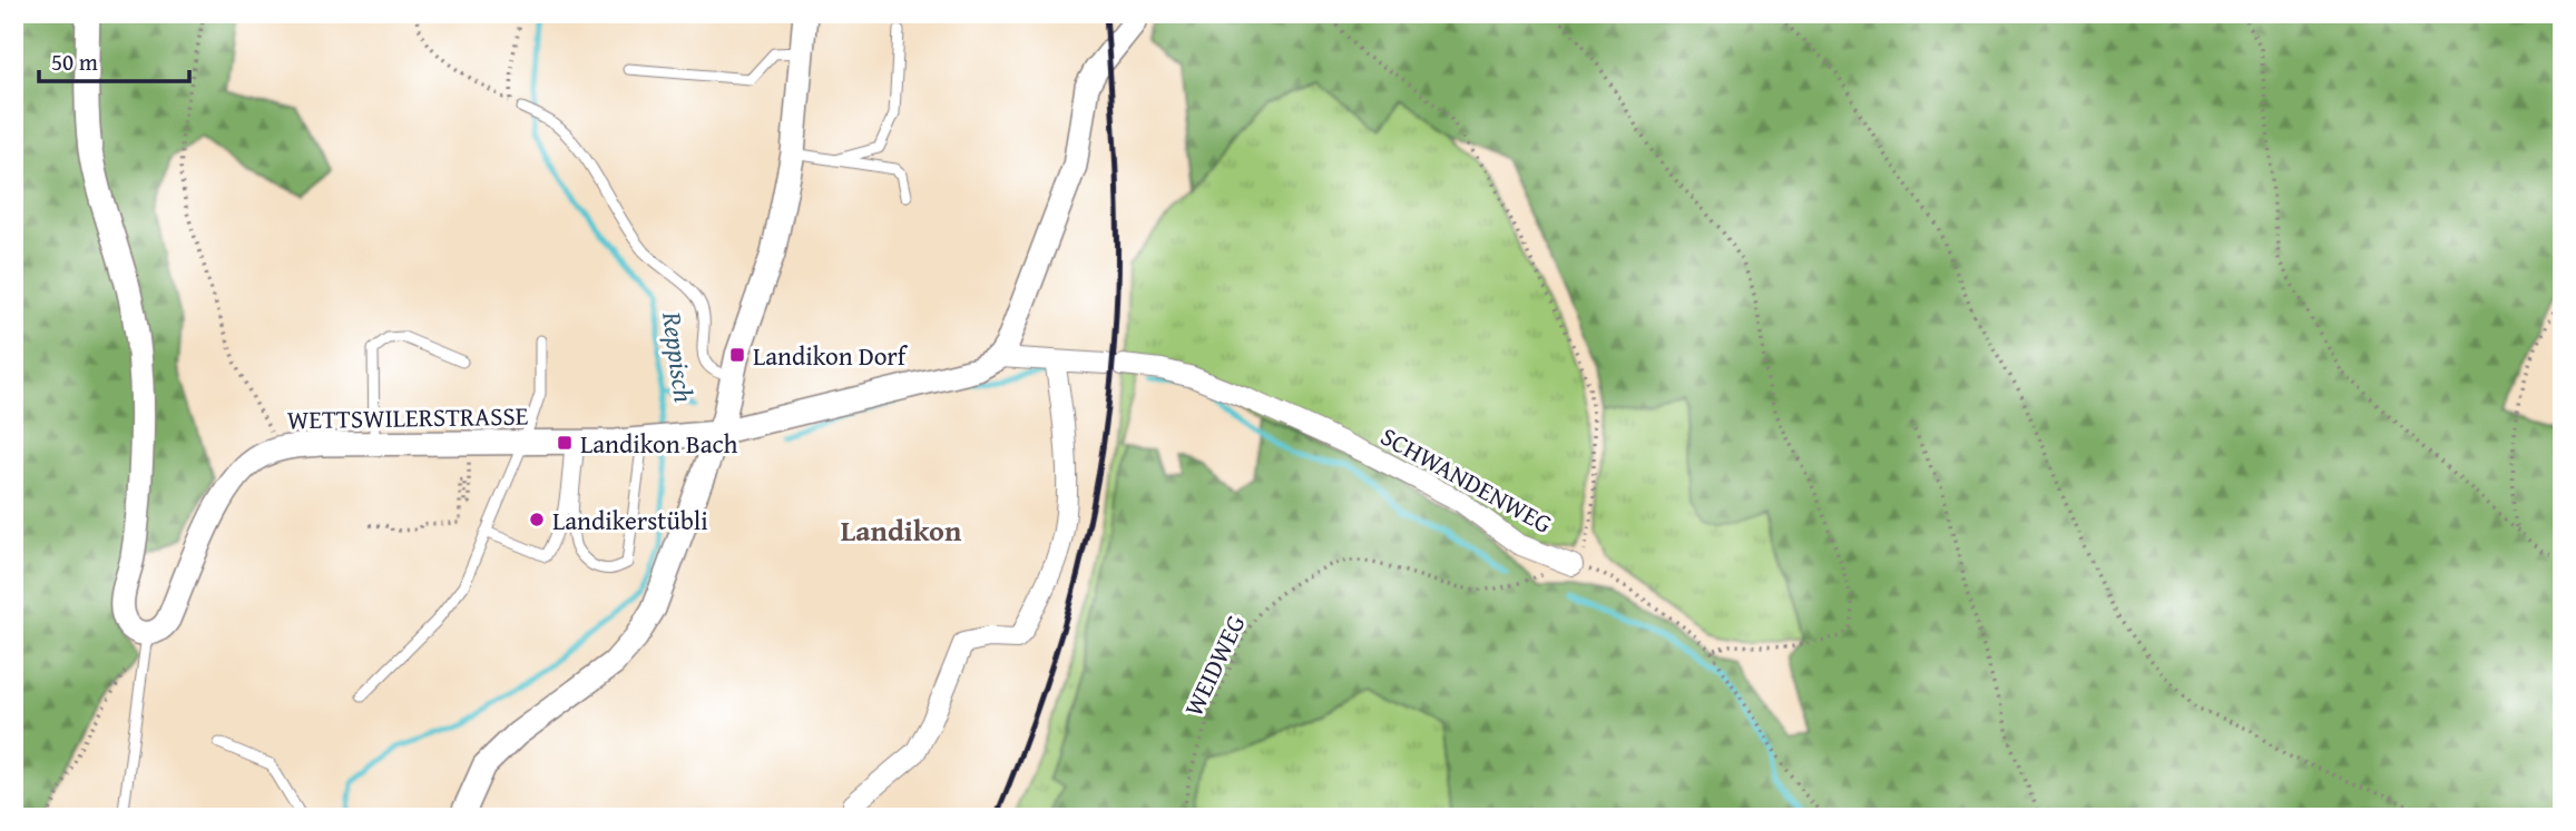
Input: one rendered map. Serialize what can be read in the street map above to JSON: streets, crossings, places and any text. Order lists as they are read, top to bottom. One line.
{"streets":{"street":["WETTSWILERSTRASSE","SCHWANDENWEG"],"path":["WEIDWEG"]},"crossings":[["WETTSWILERSTRASSE","SCHWANDENWEG"]],"districts":["Landikon"],"water":["Reppisch"],"places":{"transit":["Landikon Dorf","Landikon Bach"],"other":["Landikerstübli"]},"scale_bar":"50 m"}
